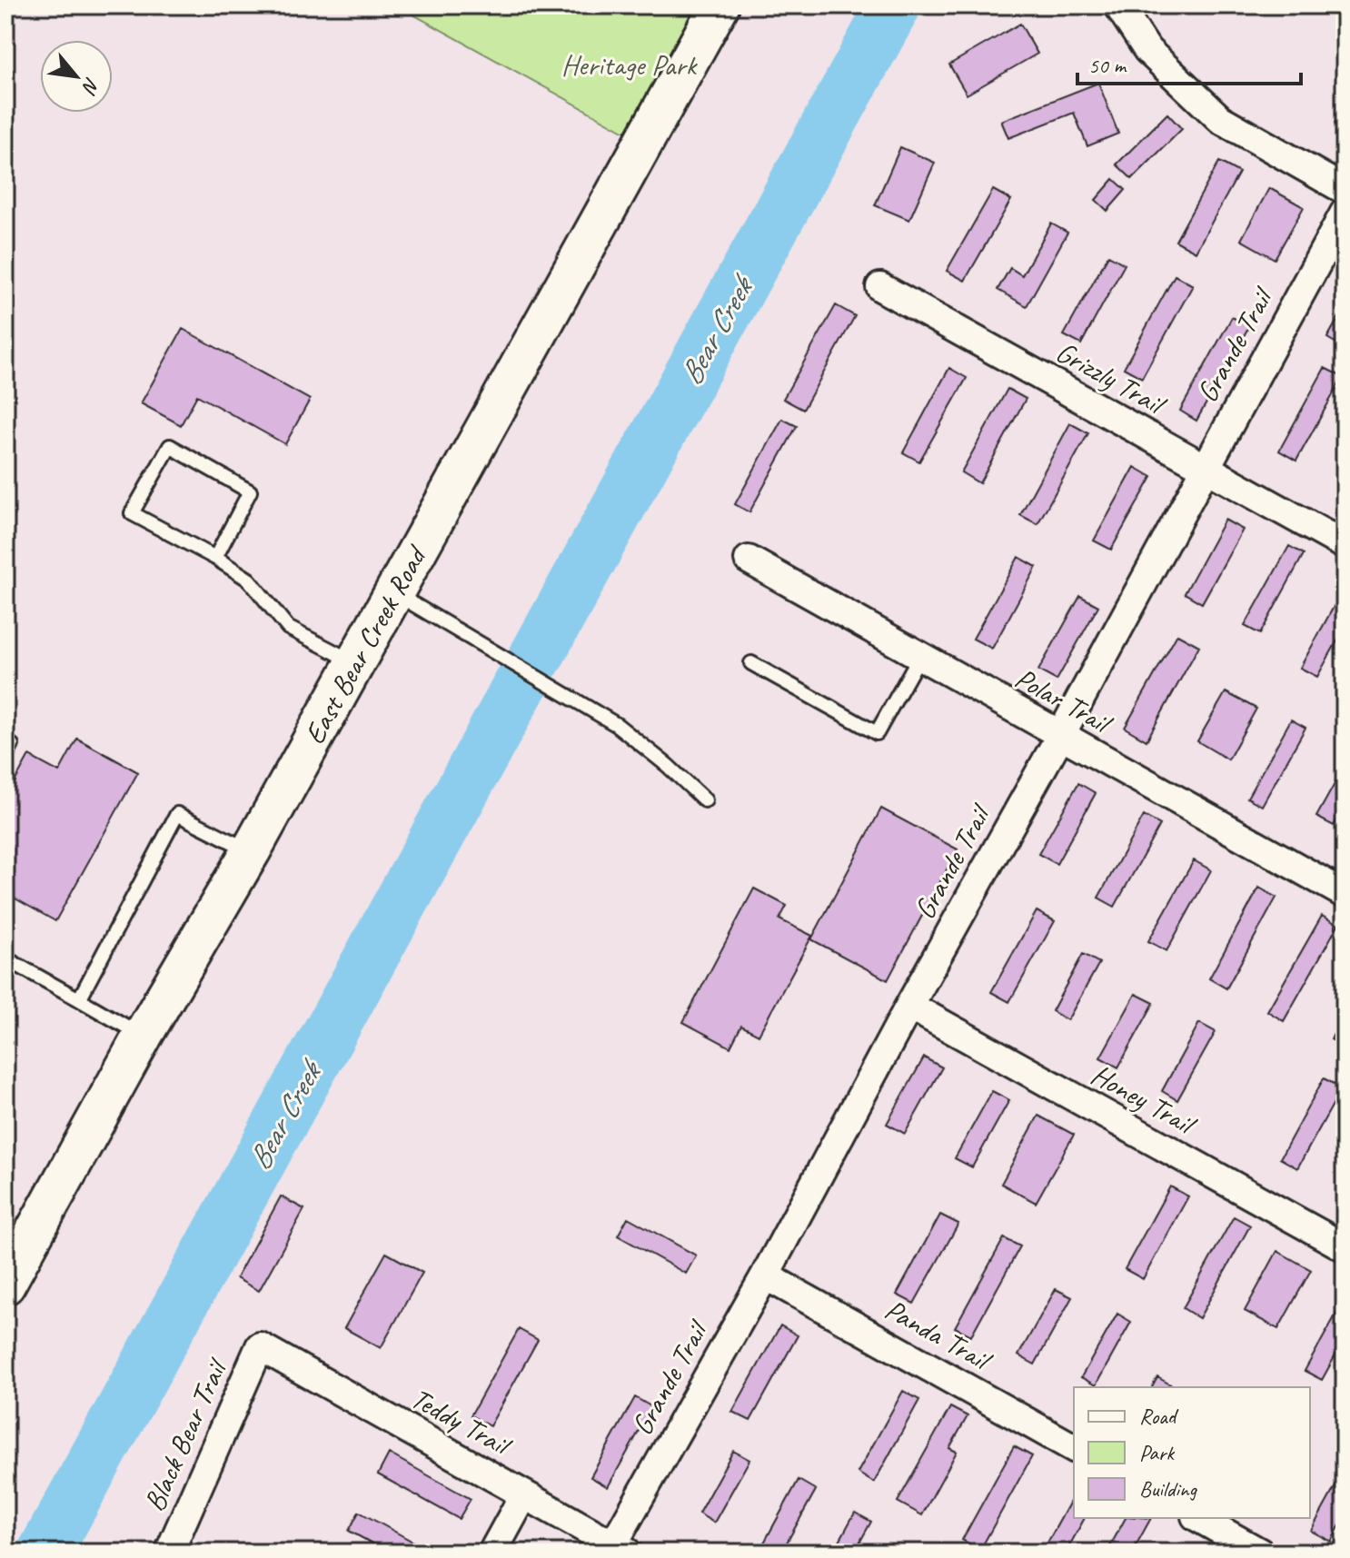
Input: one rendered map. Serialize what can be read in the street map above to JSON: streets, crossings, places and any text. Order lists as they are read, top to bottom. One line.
{"streets":{"main road":["East Bear Creek Road"],"street":["Grande Trail","Grizzly Trail","Polar Trail","Honey Trail","Panda Trail","Teddy Trail","Black Bear Trail"]},"crossings":[["Grande Trail","Grizzly Trail"],["Grande Trail","Polar Trail"],["Grande Trail","Honey Trail"],["Grande Trail","Panda Trail"],["Grande Trail","Teddy Trail"],["Teddy Trail","Black Bear Trail"]],"water":["Bear Creek"],"parks":["Heritage Park"],"legend":["Road","Park","Building"],"scale_bar":"50 m","north":"bottom right"}
